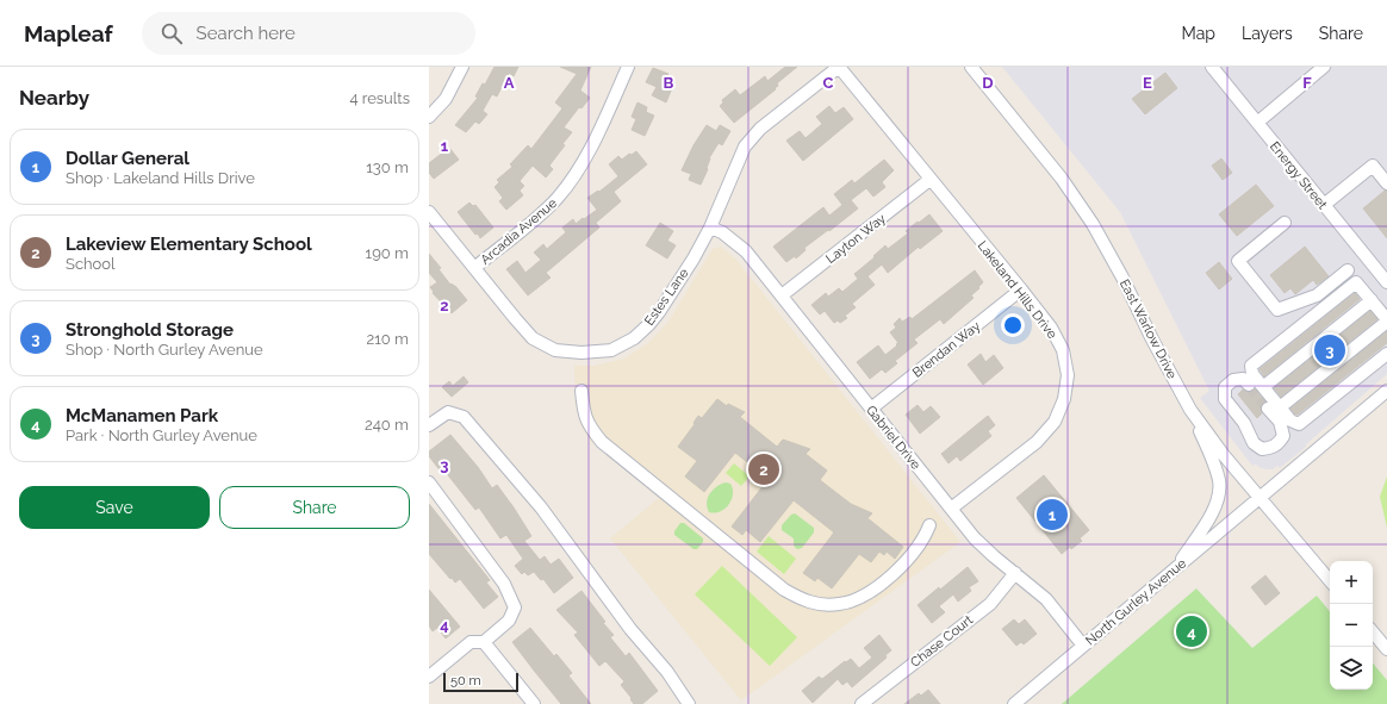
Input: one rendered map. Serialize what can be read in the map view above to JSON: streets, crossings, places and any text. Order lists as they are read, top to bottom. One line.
{"streets":{"street":["Energy Street","Arcadia Avenue","Layton Way","Lakeland Hills Drive","Estes Lane","East Warlow Drive","Brendan Way","Gabriel Drive","North Gurley Avenue","Chase Court"]},"crossings":[["Arcadia Avenue","Estes Lane"],["Layton Way","Lakeland Hills Drive"],["Layton Way","Gabriel Drive"],["Lakeland Hills Drive","Estes Lane"],["Lakeland Hills Drive","Brendan Way"],["Lakeland Hills Drive","Gabriel Drive"],["Estes Lane","Gabriel Drive"],["East Warlow Drive","North Gurley Avenue"],["Brendan Way","Gabriel Drive"],["Gabriel Drive","North Gurley Avenue"],["Gabriel Drive","Chase Court"]],"scale_bar":"50 m","page":{"header":"Mapleaf","search":"Search here","nav":["Map","Layers","Share"],"heading":["Nearby","4 results"],"list":[{"mark":"1","name":"Dollar General","note":"Shop · Lakeland Hills Drive","value":"130 m"},{"mark":"2","name":"Lakeview Elementary School","note":"School","value":"190 m"},{"mark":"3","name":"Stronghold Storage","note":"Shop · North Gurley Avenue","value":"210 m"},{"mark":"4","name":"McManamen Park","note":"Park · North Gurley Avenue","value":"240 m"}],"pins":["3","2","1","4"],"buttons":["Save","Share"],"map_buttons":["+","−"],"scale":"50 m"},"grid":{"columns":["A","B","C","D","E","F"],"rows":["1","2","3","4"]}}
